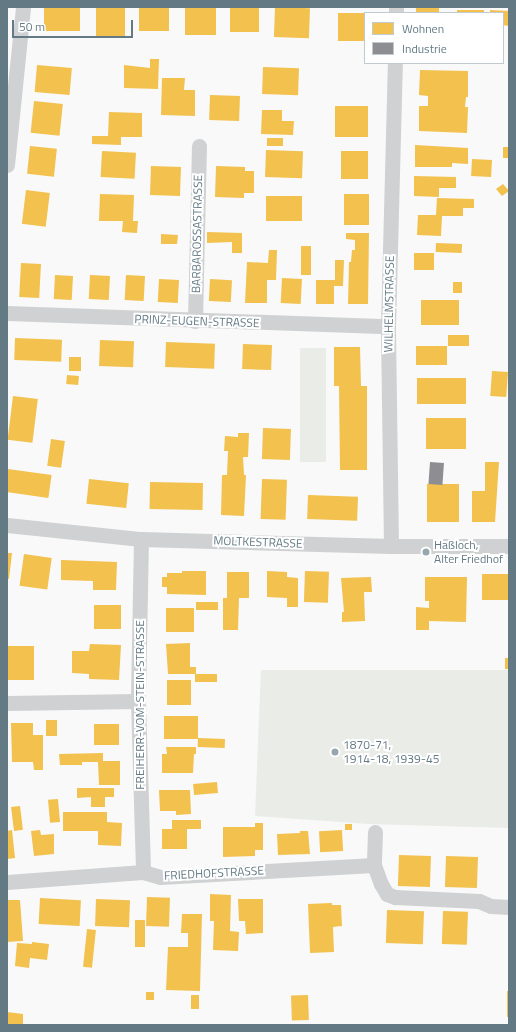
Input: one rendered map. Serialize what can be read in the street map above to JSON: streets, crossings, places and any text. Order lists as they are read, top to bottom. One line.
{"streets":{"street":["BARBAROSSASTRASSE","WILHELMSTRASSE","PRINZ-EUGEN-STRASSE","MOLTKESTRASSE","FREIHERR-VOM-STEIN-STRASSE","FRIEDHOFSTRASSE"]},"crossings":[["BARBAROSSASTRASSE","PRINZ-EUGEN-STRASSE"],["WILHELMSTRASSE","PRINZ-EUGEN-STRASSE"],["WILHELMSTRASSE","MOLTKESTRASSE"],["MOLTKESTRASSE","FREIHERR-VOM-STEIN-STRASSE"],["FREIHERR-VOM-STEIN-STRASSE","FRIEDHOFSTRASSE"]],"places":["Haßloch, Alter Friedhof","1870-71, 1914-18, 1939-45"],"legend":["Wohnen","Industrie"],"scale_bar":"50 m"}
